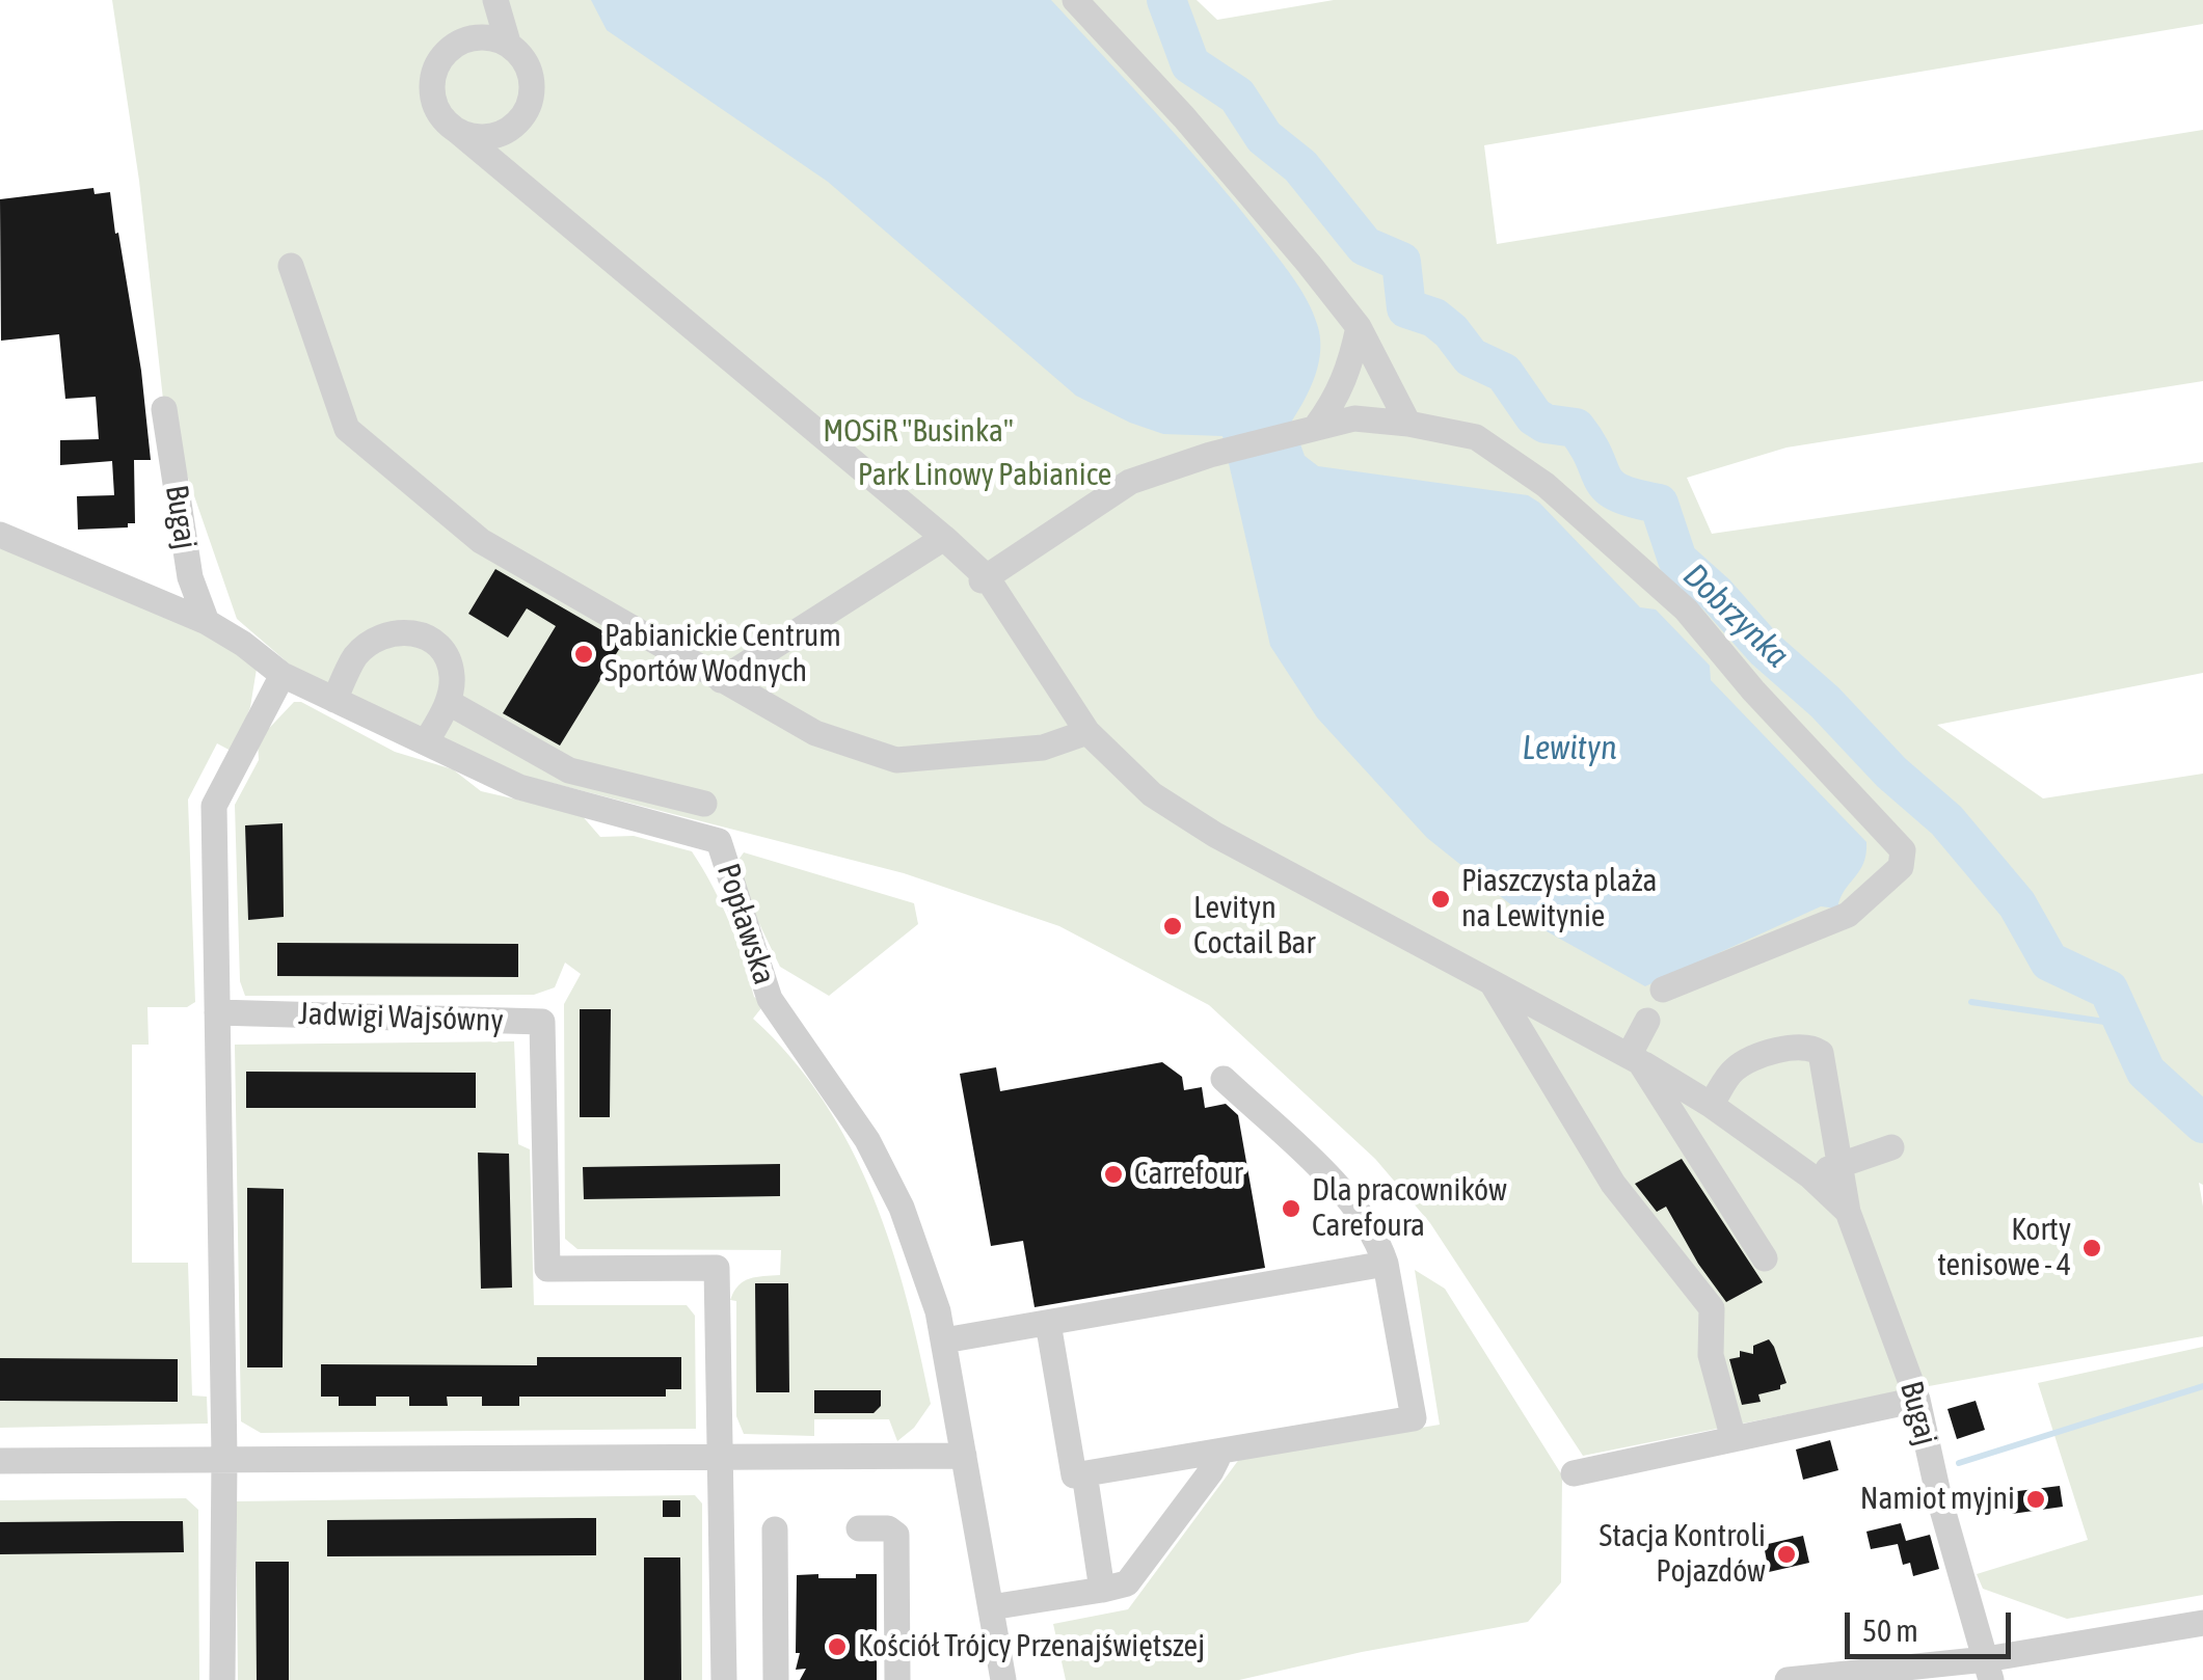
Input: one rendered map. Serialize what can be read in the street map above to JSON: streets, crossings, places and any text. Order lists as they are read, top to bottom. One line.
{"streets":{"street":["Bugaj","Popławska","Jadwigi Wajsówny"]},"crossings":[["Bugaj","Popławska"]],"water":["Dobrzynka","Lewityn"],"parks":["MOSiR \"Businka\"","Park Linowy Pabianice"],"places":["Pabianickie Centrum Sportów Wodnych","Piaszczysta plaża na Lewitynie","Levityn Coctail Bar","Carrefour","Dla pracowników Carefoura","Korty tenisowe - 4","Namiot myjni","Stacja Kontroli Pojazdów","Kościół Trójcy Przenajświętszej"],"scale_bar":"50 m"}
